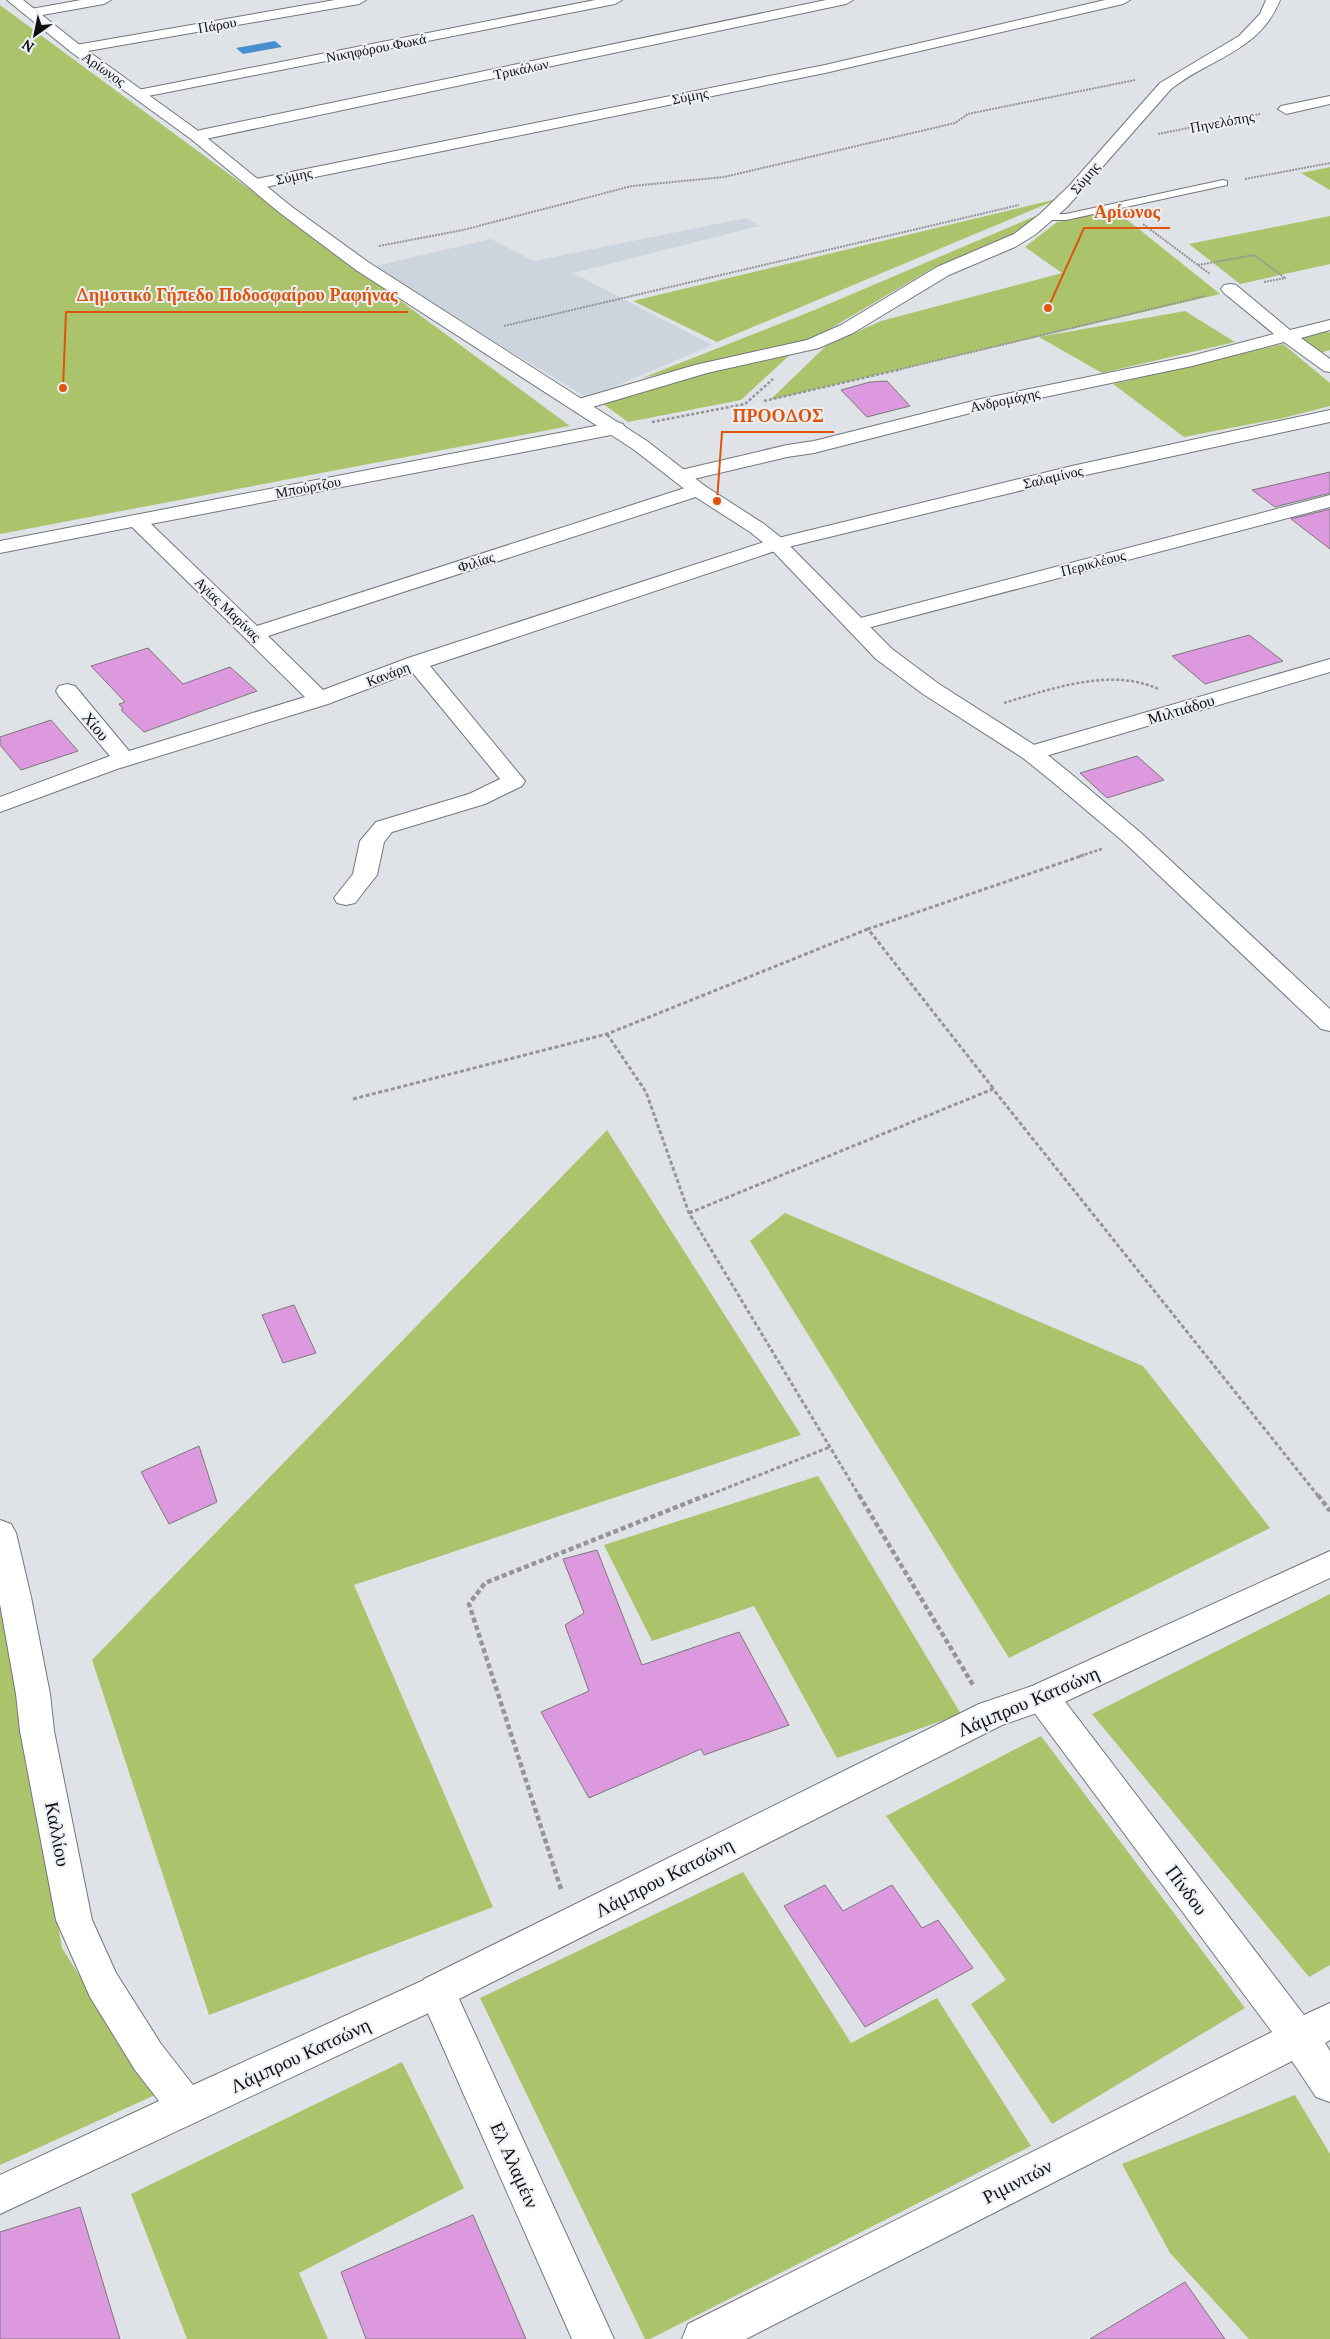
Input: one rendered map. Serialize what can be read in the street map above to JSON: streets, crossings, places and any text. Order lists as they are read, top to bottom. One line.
{"streets":{"street":["Πάρου","Νικηφόρου Φωκά","Αρίωνος","Τρικάλων","Σύμης","Ανδρομάχης","Σαλαμίνος","Μπούρτζου","Φιλίας","Περικλέους","Αγίας Μαρίνας","Κανάρη","Μιλτιάδου","Χίου","Λάμπρου Κατσώνη","Καλλίου","Πίνδου","Ελ Αλαμέιν","Ριμινιτών"],"path":["Πηνελόπης"]},"crossings":[["Πάρου","Αρίωνος"],["Νικηφόρου Φωκά","Αρίωνος"],["Αρίωνος","Τρικάλων"],["Αρίωνος","Σύμης"],["Αρίωνος","Ανδρομάχης"],["Αρίωνος","Σαλαμίνος"],["Αρίωνος","Μπούρτζου"],["Αρίωνος","Φιλίας"],["Αρίωνος","Περικλέους"],["Αρίωνος","Κανάρη"],["Αρίωνος","Μιλτιάδου"],["Σύμης","Πηνελόπης"],["Ανδρομάχης","Φιλίας"],["Σαλαμίνος","Κανάρη"],["Μπούρτζου","Αγίας Μαρίνας"],["Φιλίας","Αγίας Μαρίνας"],["Αγίας Μαρίνας","Κανάρη"],["Κανάρη","Χίου"],["Λάμπρου Κατσώνη","Καλλίου"],["Λάμπρου Κατσώνη","Πίνδου"],["Λάμπρου Κατσώνη","Ελ Αλαμέιν"],["Πίνδου","Ριμινιτών"]],"places":["Αρίωνος","Δημοτικό Γήπεδο Ποδοσφαίρου Ραφήνας","ΠΡΟΟΔΟΣ"],"north":"bottom left"}
